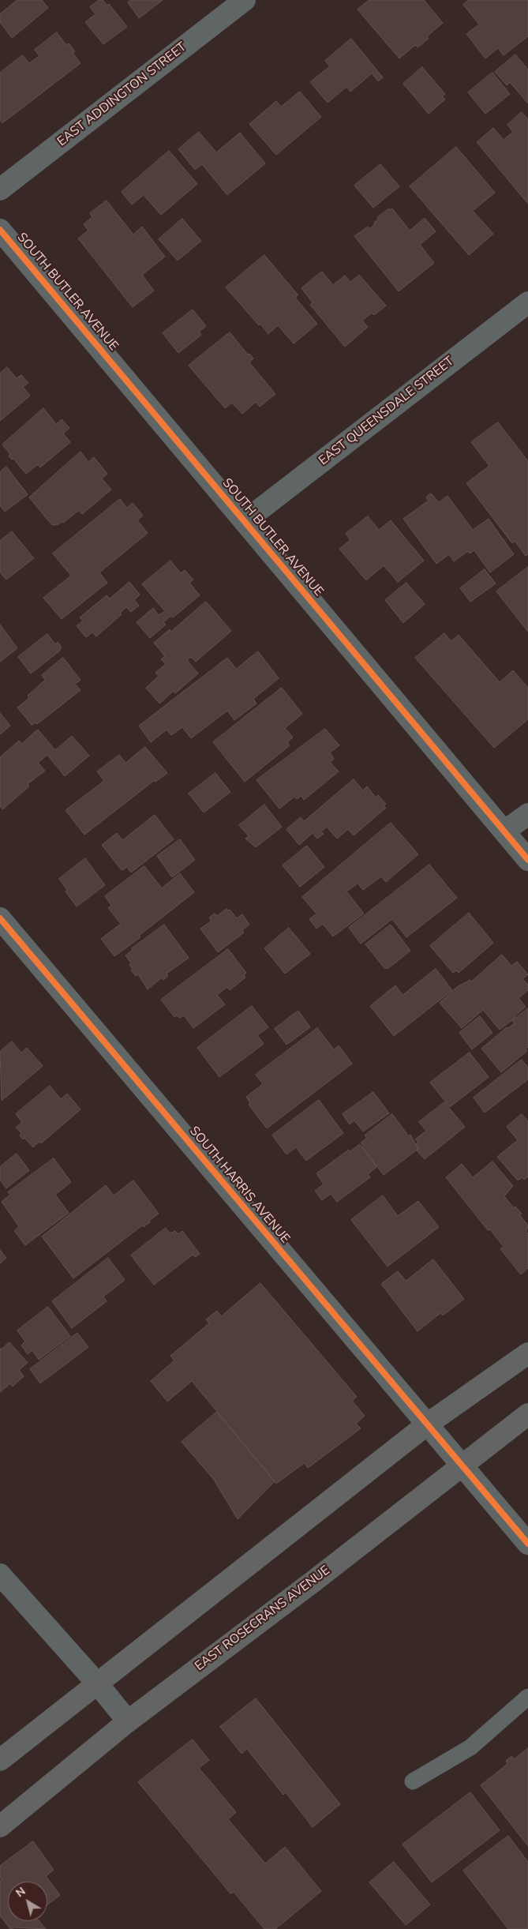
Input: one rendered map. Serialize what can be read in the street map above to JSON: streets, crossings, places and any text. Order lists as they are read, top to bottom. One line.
{"streets":{"main road":["EAST ROSECRANS AVENUE"],"street":["EAST ADDINGTON STREET","SOUTH BUTLER AVENUE","EAST QUEENSDALE STREET","SOUTH HARRIS AVENUE"]},"crossings":[["SOUTH BUTLER AVENUE","EAST QUEENSDALE STREET"],["SOUTH HARRIS AVENUE","EAST ROSECRANS AVENUE"]],"north":"top left"}
